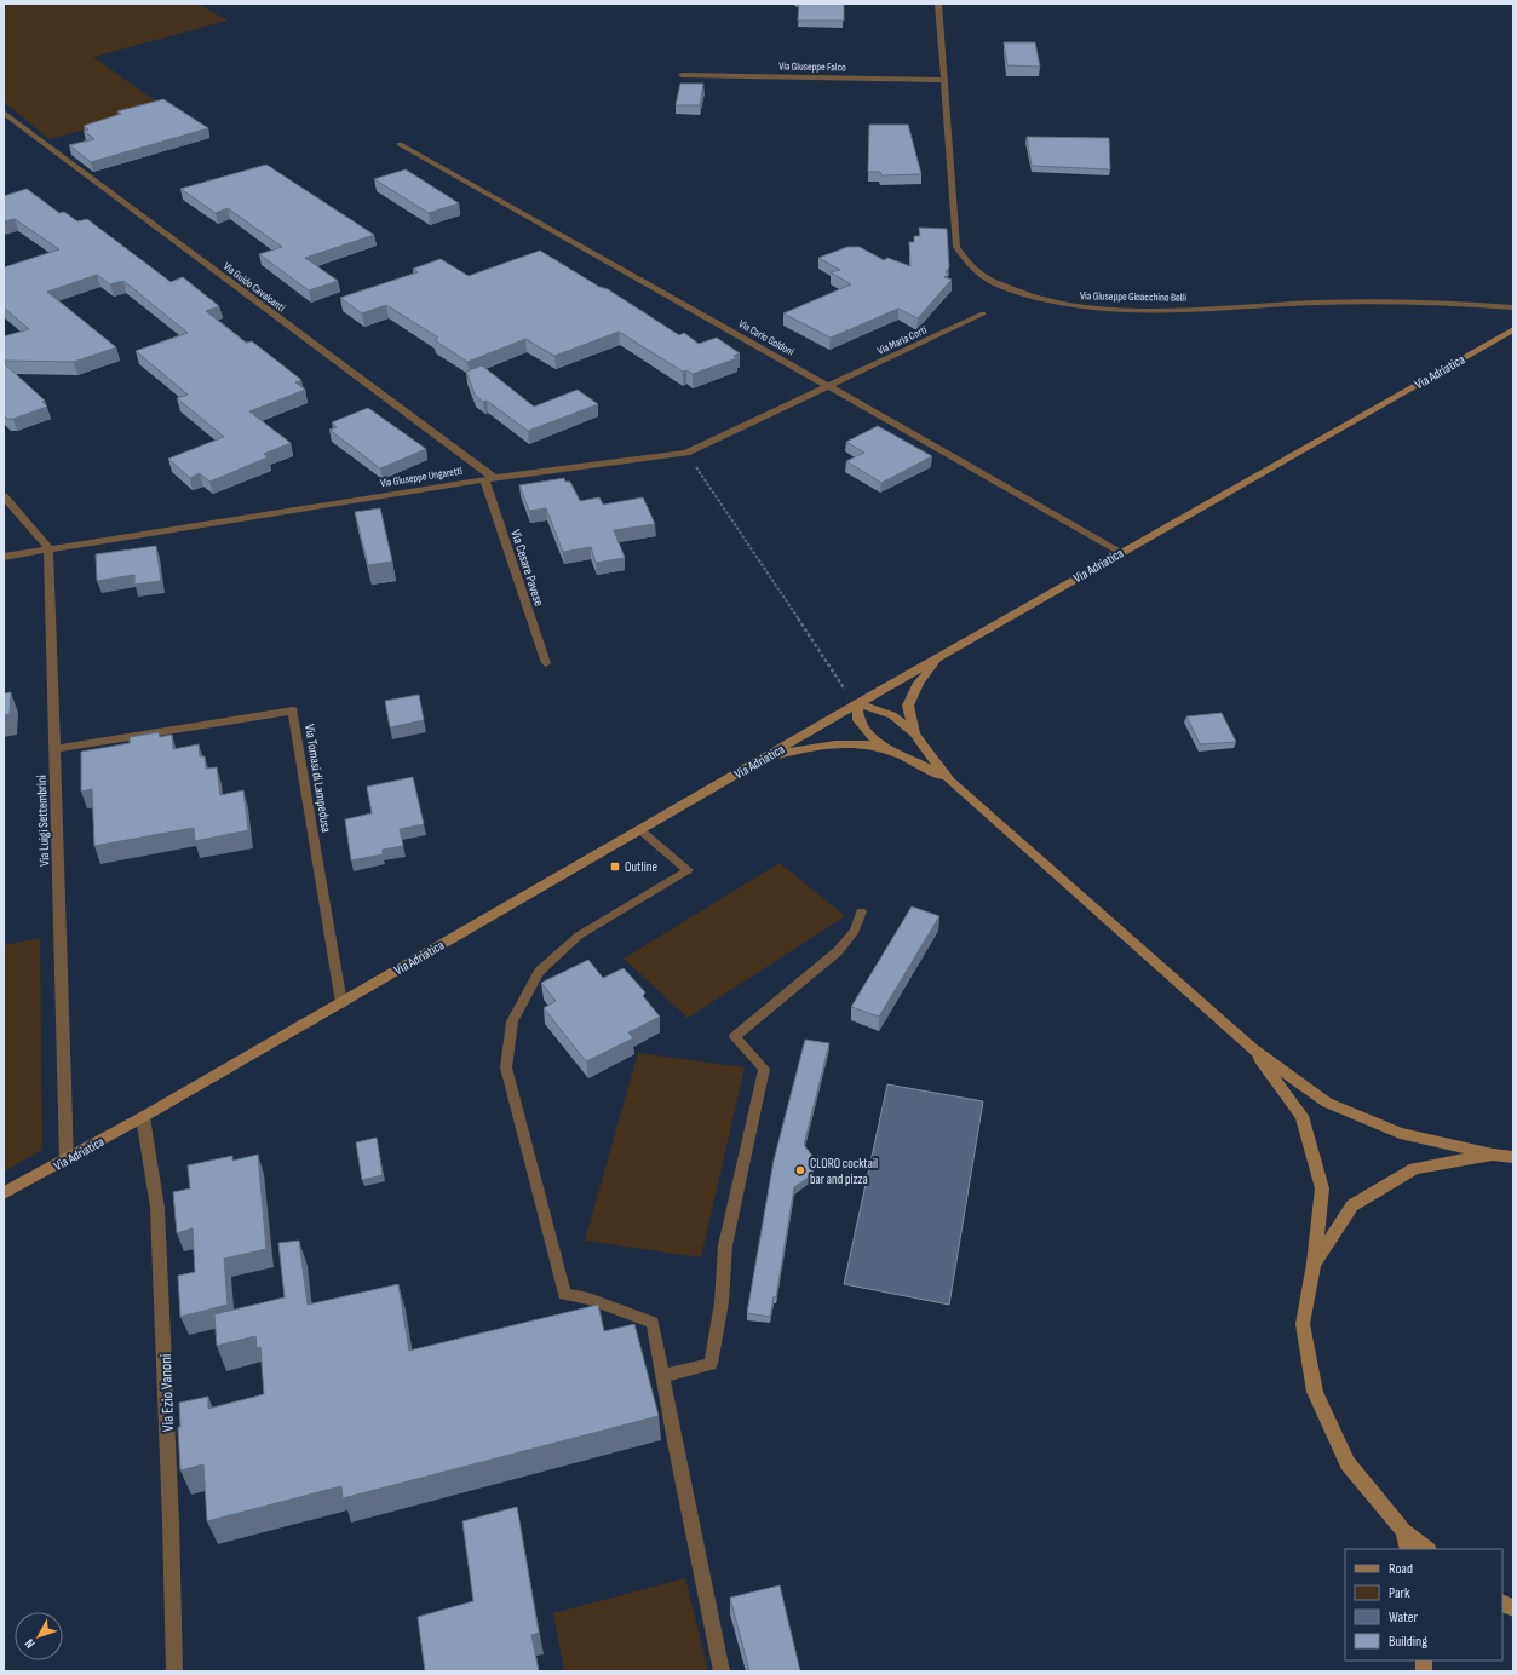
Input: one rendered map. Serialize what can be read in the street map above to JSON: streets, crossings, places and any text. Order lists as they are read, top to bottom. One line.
{"streets":{"street":["Via Giuseppe Falco","Via Guido Cavalcanti","Via Giuseppe Gioacchino Belli","Via Carlo Goldoni","Via Maria Corti","Via Adriatica","Via Giuseppe Ungaretti","Via Cesare Pavese","Via Tomasi di Lampedusa","Via Luigi Settembrini","Via Ezio Vanoni"]},"crossings":[["Via Giuseppe Falco","Via Giuseppe Gioacchino Belli"],["Via Guido Cavalcanti","Via Giuseppe Ungaretti"],["Via Guido Cavalcanti","Via Cesare Pavese"],["Via Carlo Goldoni","Via Maria Corti"],["Via Carlo Goldoni","Via Adriatica"],["Via Carlo Goldoni","Via Giuseppe Ungaretti"],["Via Maria Corti","Via Giuseppe Ungaretti"],["Via Adriatica","Via Tomasi di Lampedusa"],["Via Adriatica","Via Luigi Settembrini"],["Via Adriatica","Via Ezio Vanoni"],["Via Giuseppe Ungaretti","Via Cesare Pavese"],["Via Giuseppe Ungaretti","Via Luigi Settembrini"],["Via Tomasi di Lampedusa","Via Luigi Settembrini"]],"places":{"transit":["Outline"],"other":["CLORO cocktail bar and pizza"]},"legend":["Road","Park","Water","Building"],"north":"bottom left"}
